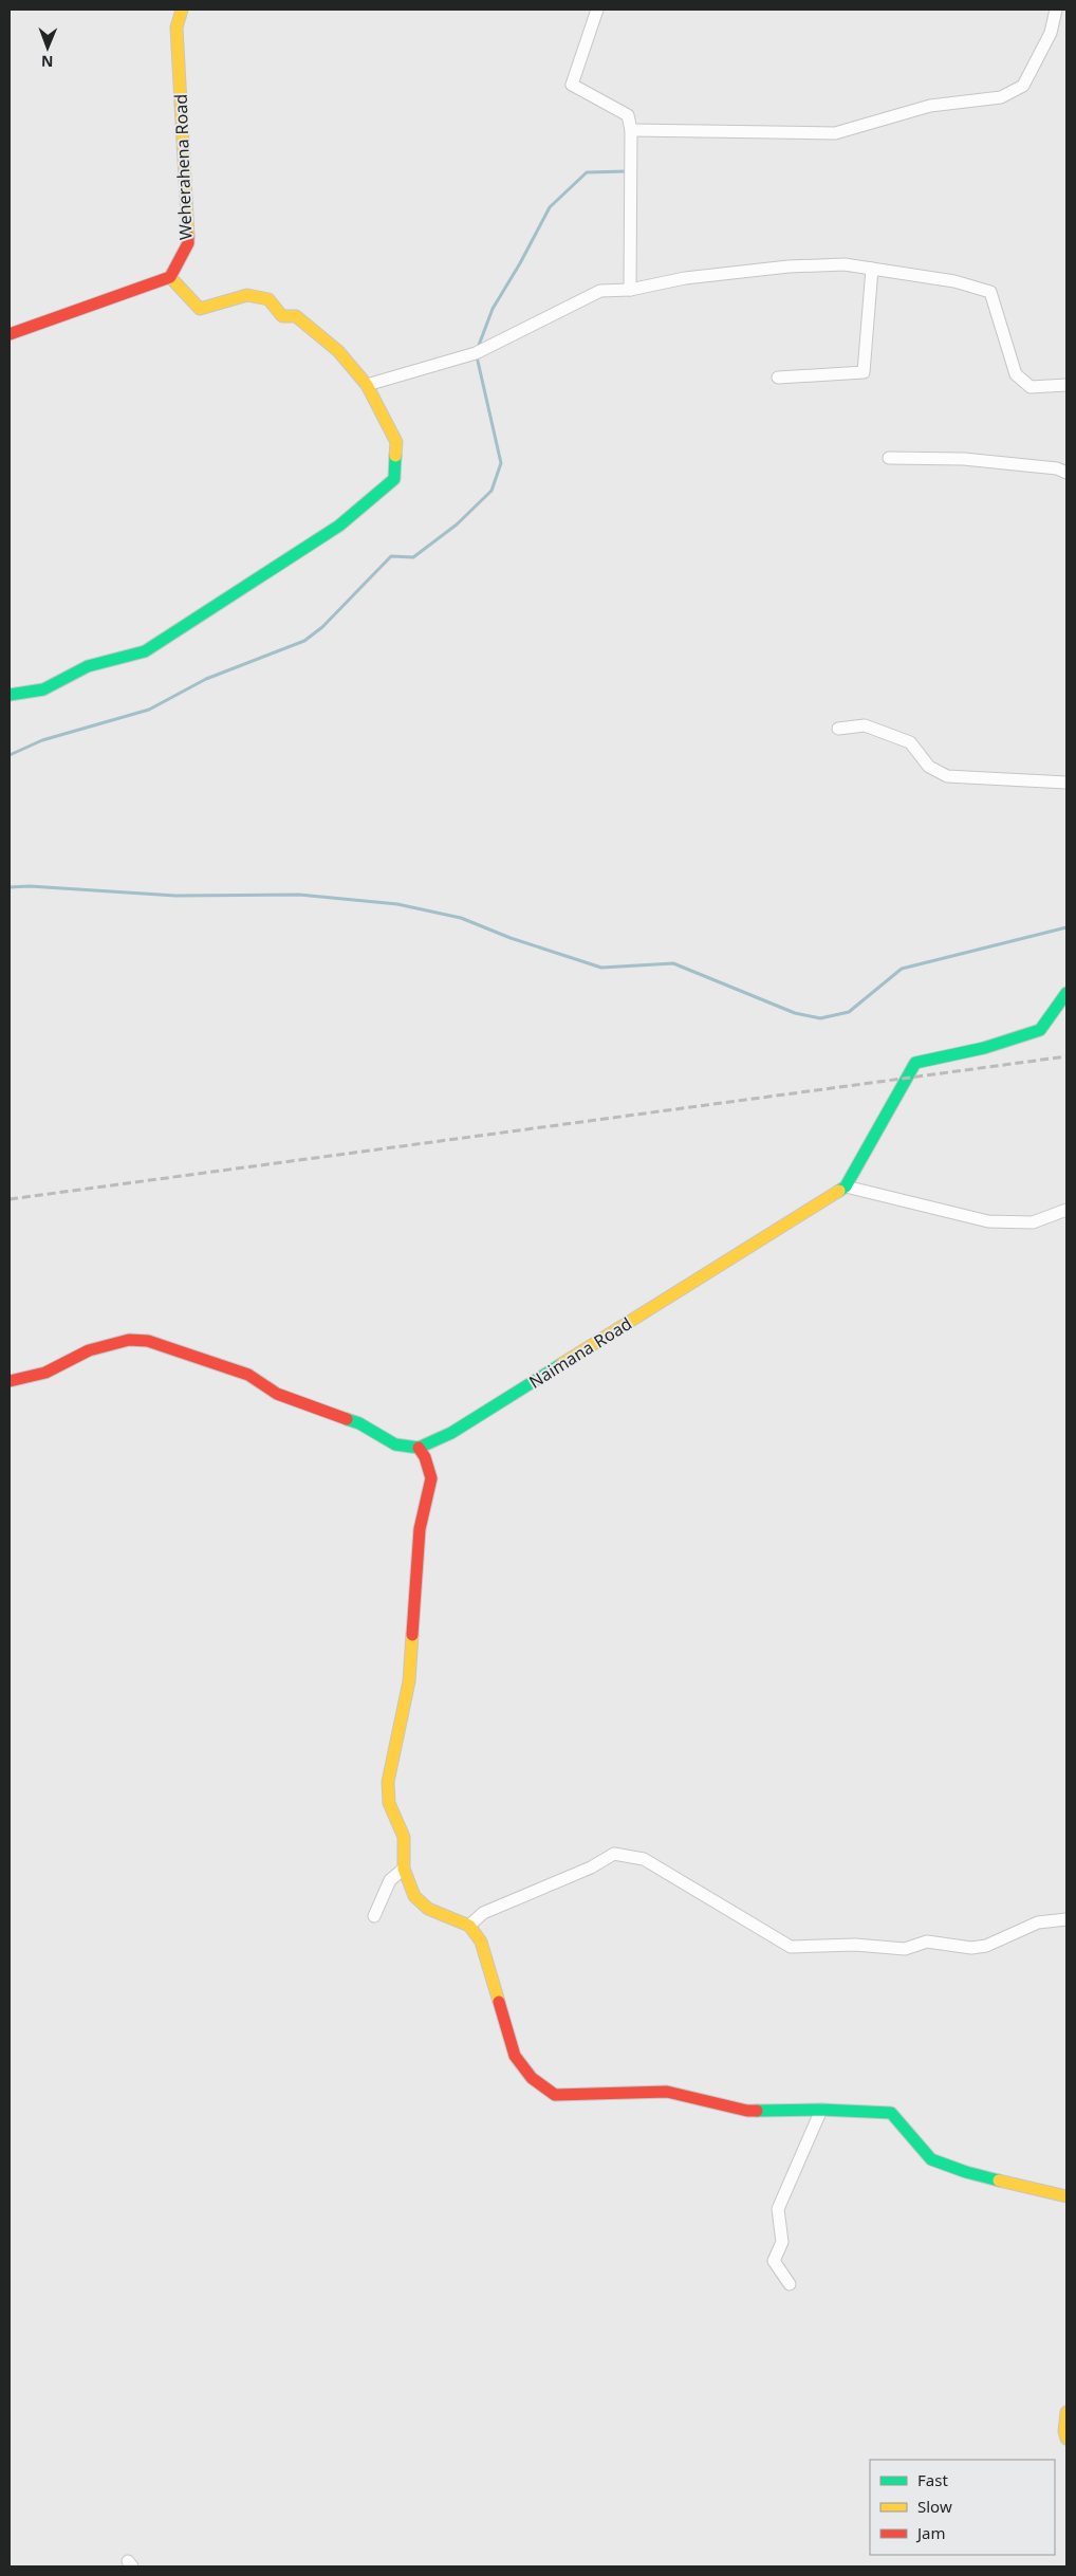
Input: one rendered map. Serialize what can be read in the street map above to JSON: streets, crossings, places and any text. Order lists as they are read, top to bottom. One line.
{"streets":{"street":["Weherahena Road","Naimana Road"]},"legend":["Fast","Slow","Jam"],"north":"bottom"}
